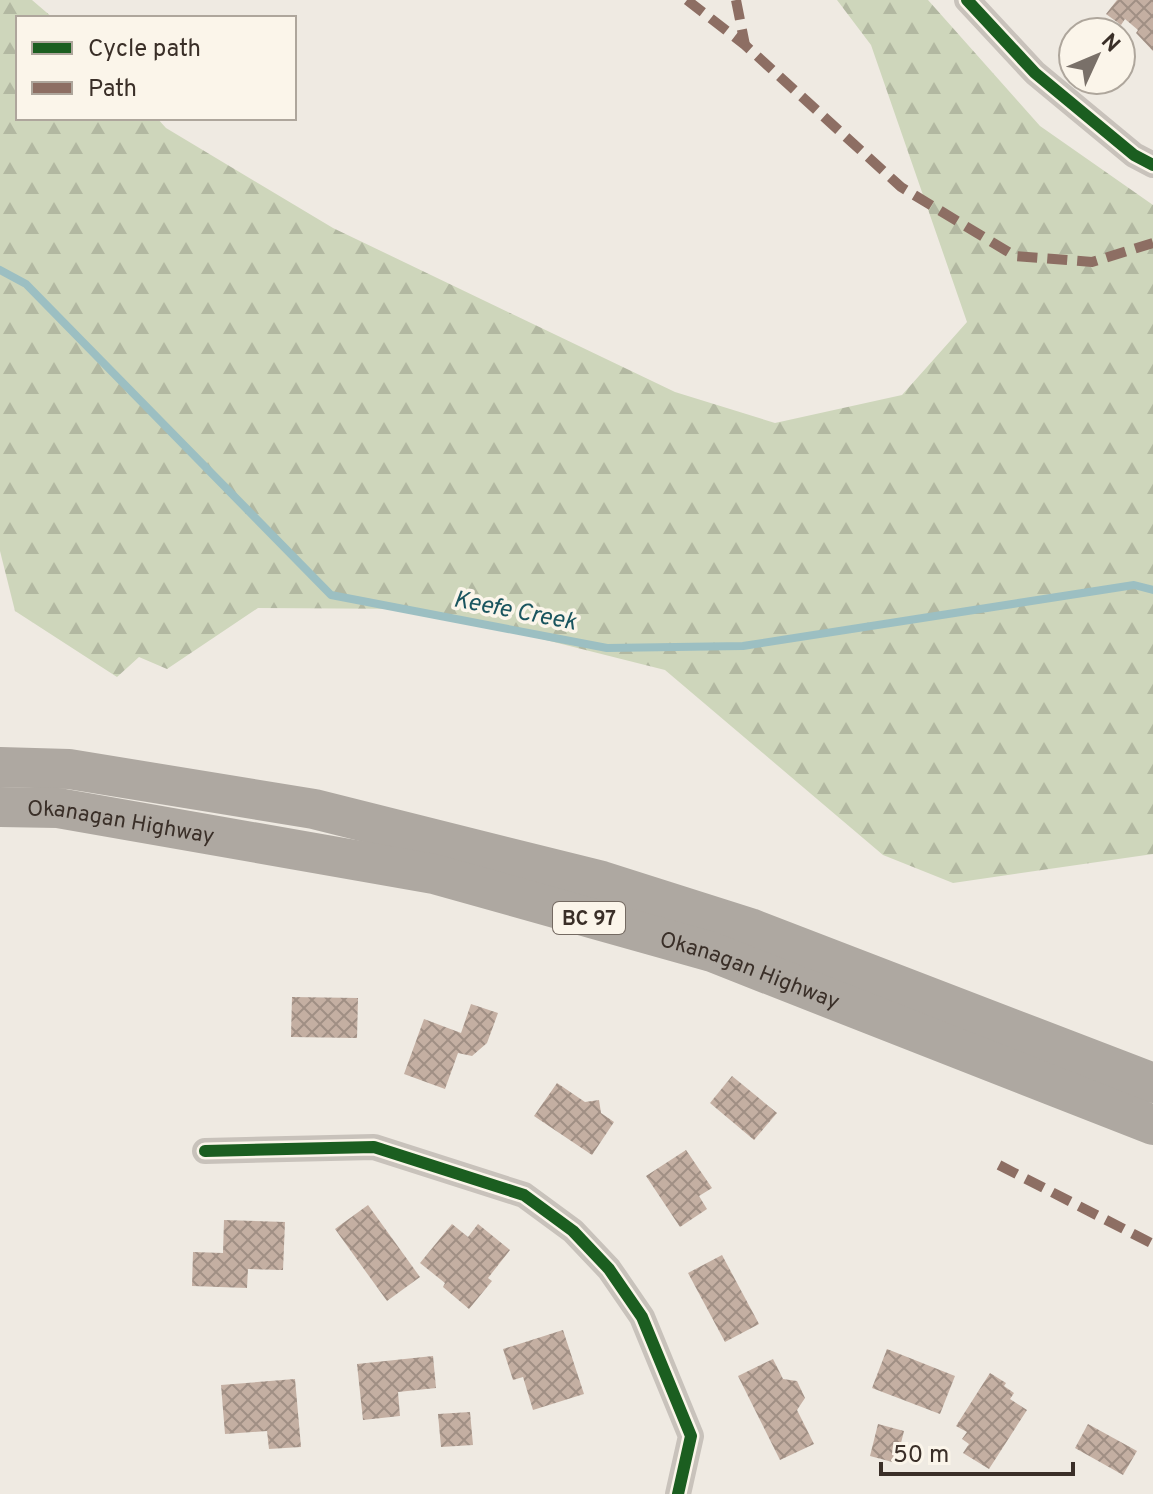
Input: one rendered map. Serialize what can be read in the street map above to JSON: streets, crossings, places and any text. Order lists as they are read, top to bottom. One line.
{"streets":{"highway":["Okanagan Highway","BC 97"]},"water":["Keefe Creek"],"legend":["Cycle path","Path"],"scale_bar":"50 m","north":"top right"}
